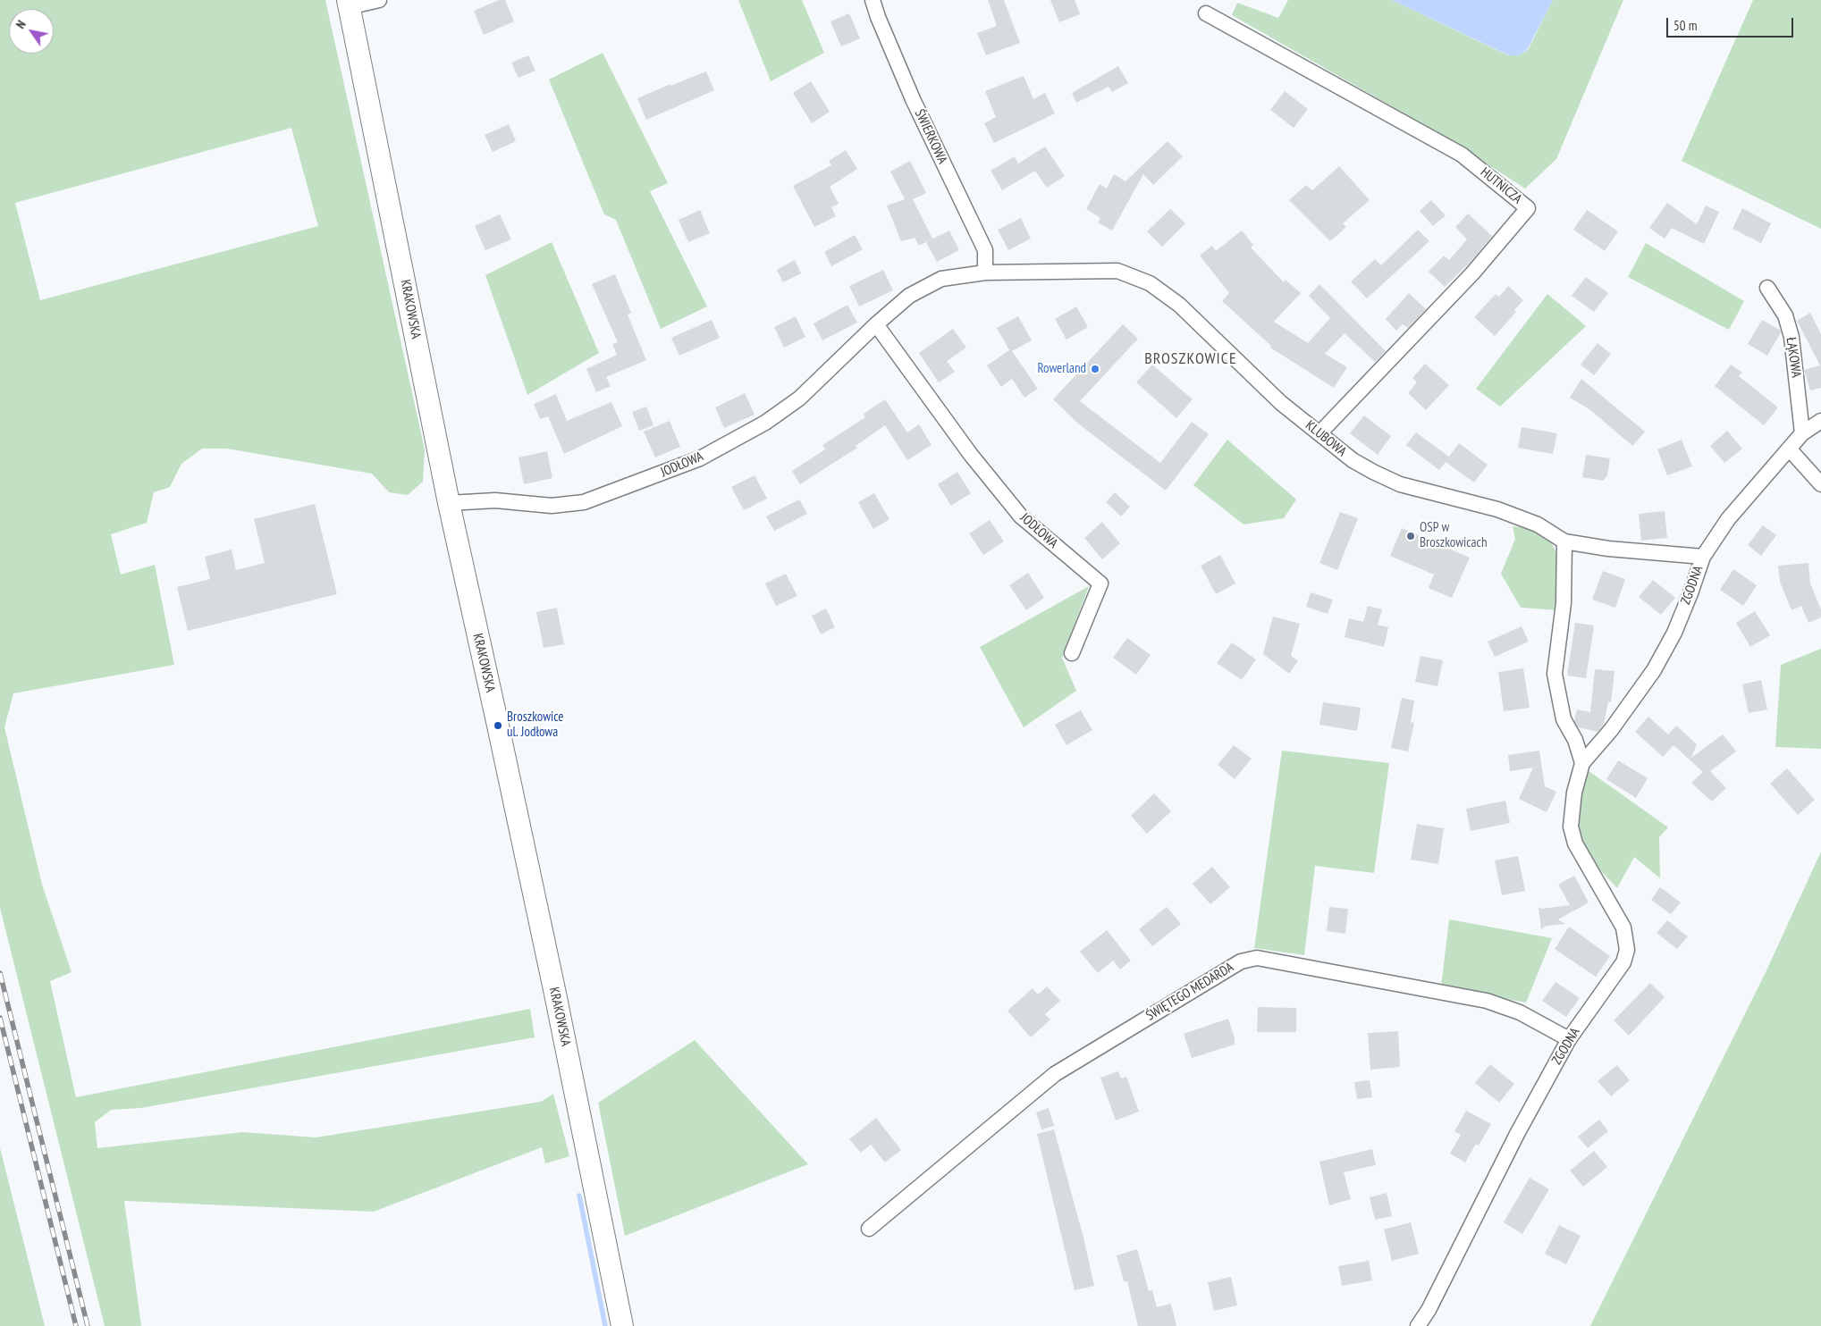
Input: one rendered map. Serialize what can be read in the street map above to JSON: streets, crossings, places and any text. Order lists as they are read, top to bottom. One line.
{"streets":{"street":["ŚWIERKOWA","HUTNICZA","KRAKOWSKA","ŁĄKOWA","KLUBOWA","JODŁOWA","ZGODNA","ŚWIĘTEGO MEDARDA"]},"crossings":[["ŚWIERKOWA","KLUBOWA"],["ŚWIERKOWA","JODŁOWA"],["HUTNICZA","KLUBOWA"],["KRAKOWSKA","JODŁOWA"],["ŁĄKOWA","ZGODNA"],["KLUBOWA","JODŁOWA"],["KLUBOWA","ZGODNA"],["ZGODNA","ŚWIĘTEGO MEDARDA"]],"districts":["BROSZKOWICE"],"places":["Rowerland","OSP w Broszkowicach","Broszkowice ul. Jodłowa"],"scale_bar":"50 m","north":"top left"}
